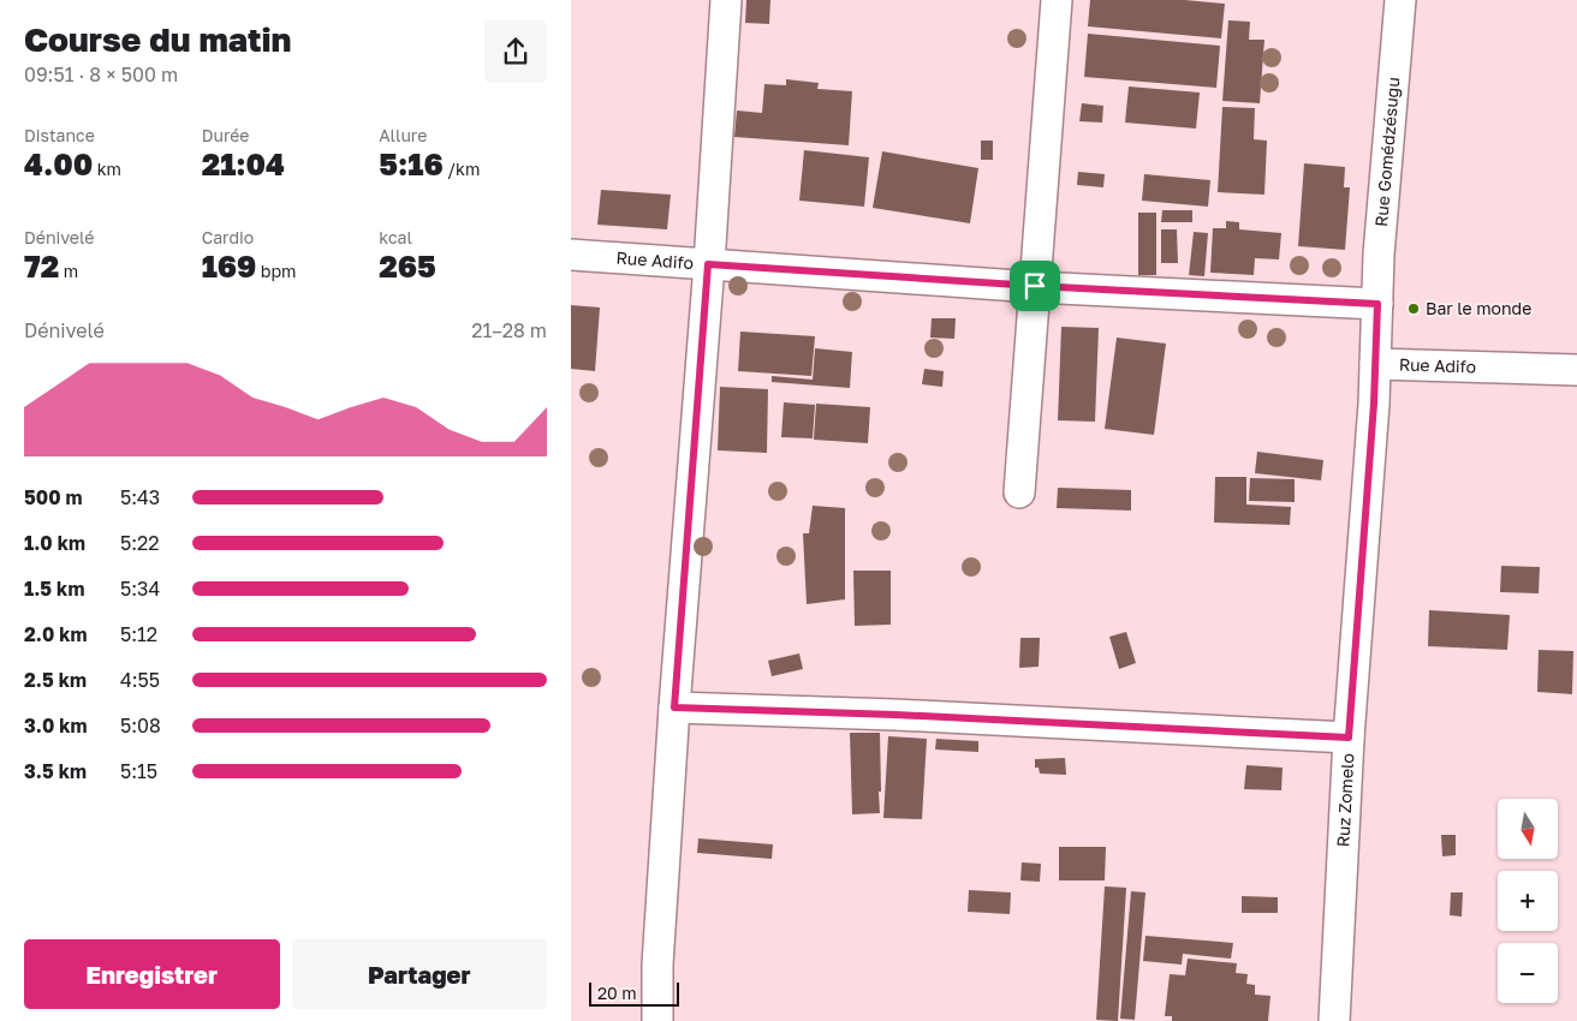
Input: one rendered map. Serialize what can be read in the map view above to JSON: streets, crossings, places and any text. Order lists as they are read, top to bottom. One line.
{"streets":{"street":["Rue Gomédzésugu","Rue Adifo","Ruz Zomelo"]},"crossings":[["Rue Gomédzésugu","Rue Adifo"],["Rue Adifo","Ruz Zomelo"]],"places":["Bar le monde"],"scale_bar":"20 m","north":"bottom","page":{"heading":["Course du matin","09:51 · 8 × 500 m"],"stats":[["Distance","4.00 km"],["Durée","21:04"],["Allure","5:16 /km"],["Dénivelé","72 m"],["Cardio","169 bpm"],["kcal","265"]],"chart":["Dénivelé","21–28 m"],"list":[{"name":"500 m","note":"5:43"},{"name":"1.0 km","note":"5:22"},{"name":"1.5 km","note":"5:34"},{"name":"2.0 km","note":"5:12"},{"name":"2.5 km","note":"4:55"},{"name":"3.0 km","note":"5:08"},{"name":"3.5 km","note":"5:15"}],"map_buttons":["+","−"],"buttons":["Enregistrer","Partager"],"scale":"20 m"}}
